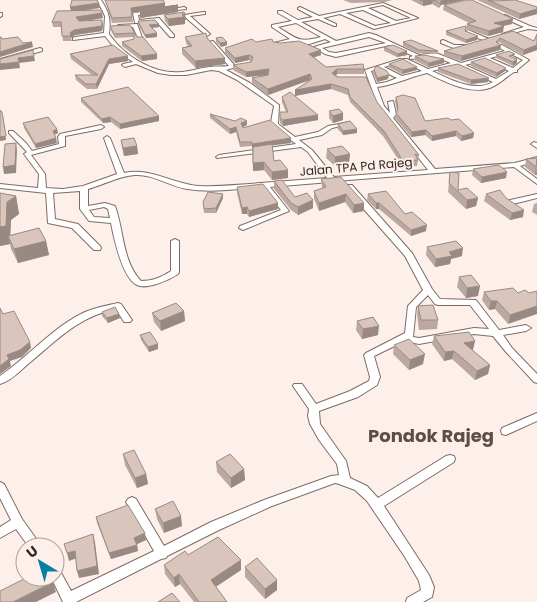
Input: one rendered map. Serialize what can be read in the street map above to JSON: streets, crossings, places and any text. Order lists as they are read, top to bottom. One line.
{"streets":{"street":["Jalan TPA Pd Rajeg"]},"districts":["Pondok Rajeg"],"north":"top left"}
